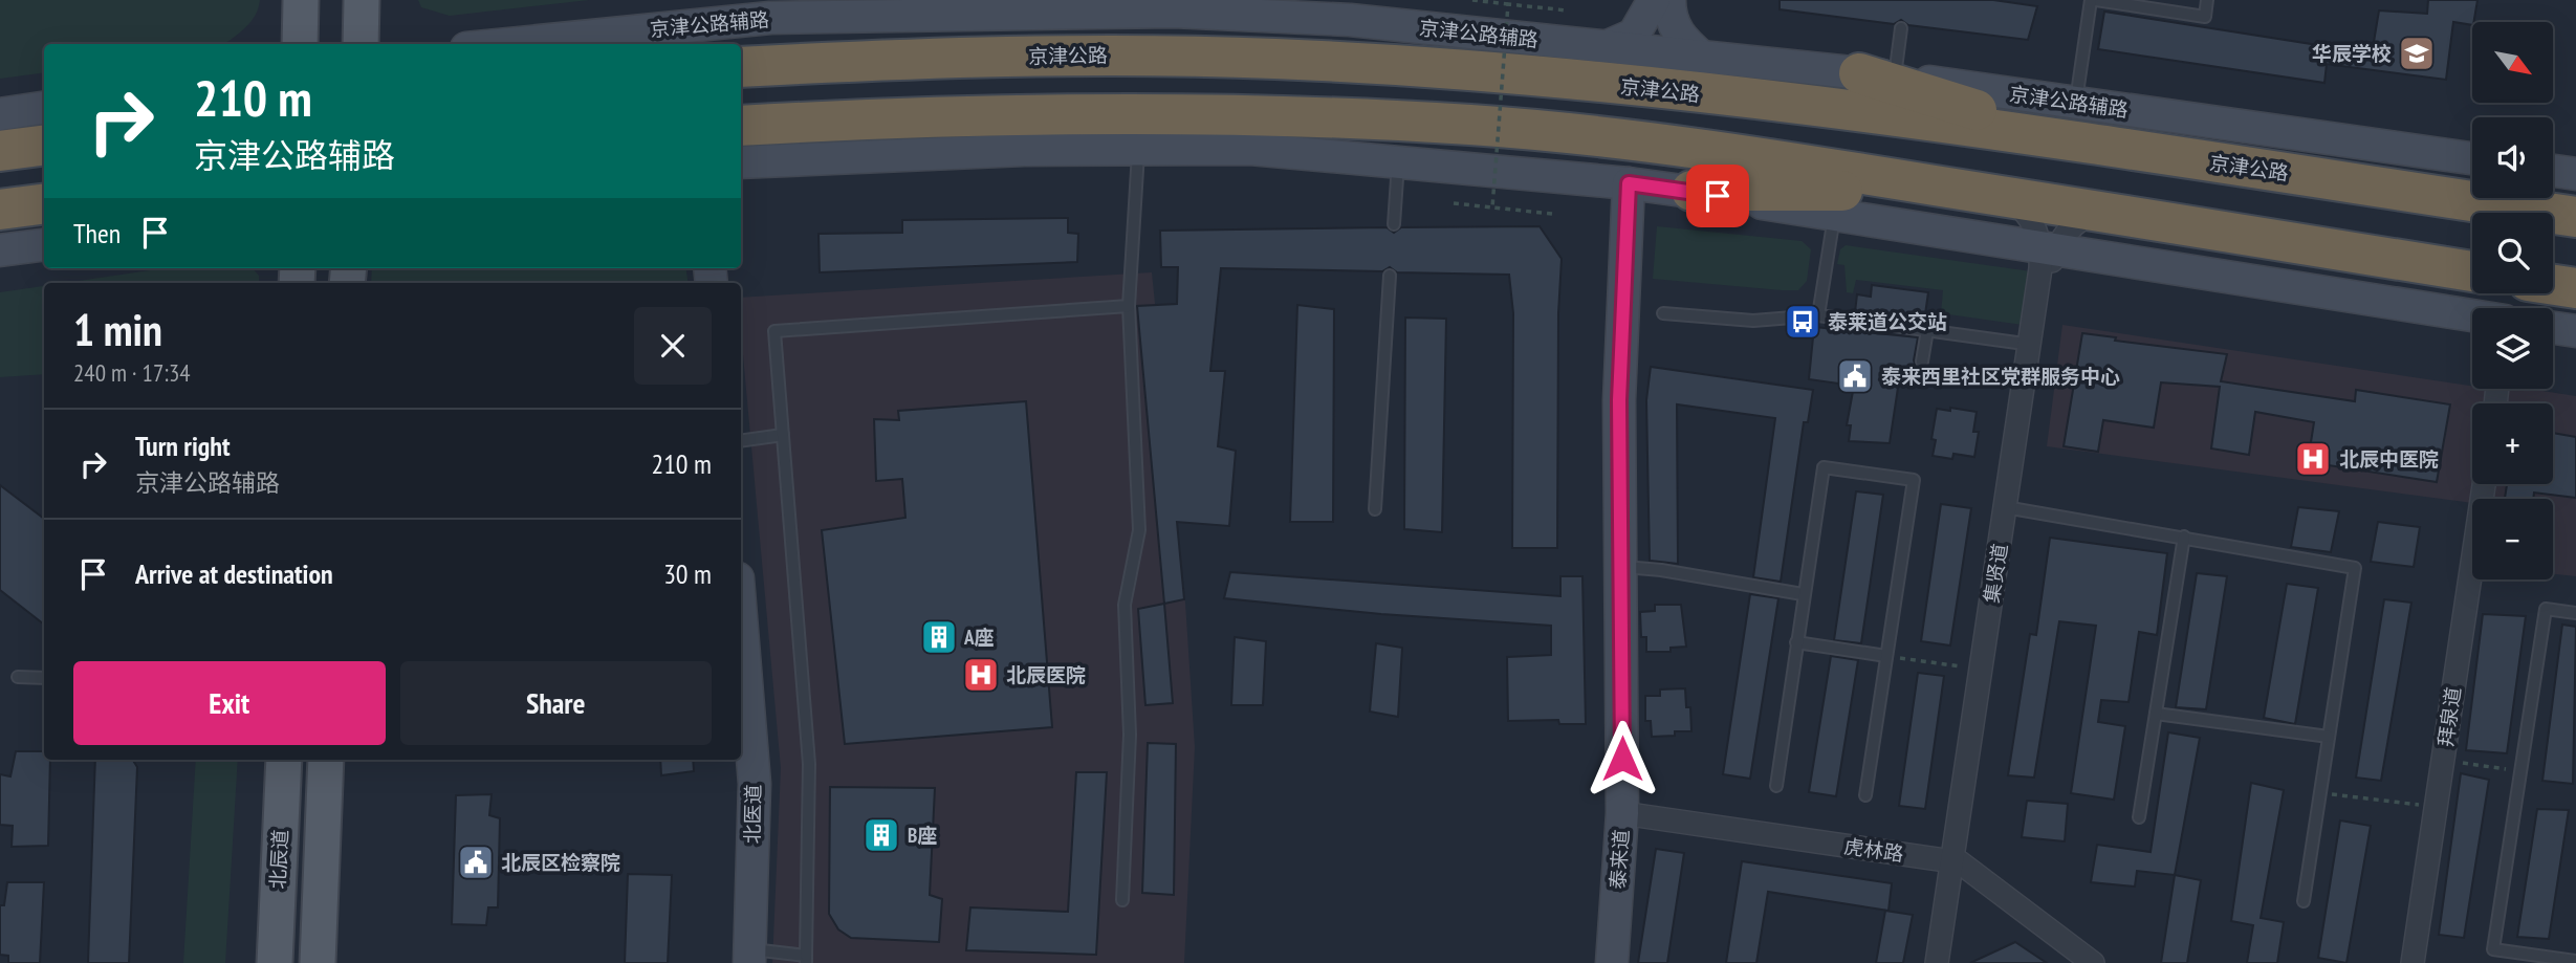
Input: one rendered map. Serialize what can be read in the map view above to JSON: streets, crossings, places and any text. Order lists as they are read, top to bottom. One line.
{"streets":{"highway":["京津公路"],"main road":["京津公路辅路","北医道","北辰道","泰来道"],"street":["集贤道","拜泉道","虎林路"]},"crossings":[["集贤道","虎林路"],["虎林路","泰来道"]],"places":{"school or university":["华辰学校"],"bus stop":["泰莱道公交站"],"public building":["泰来西里社区党群服务中心","北辰区检察院"],"hospital":["北辰中医院","北辰医院"],"building":["A座","B座"]},"north":"bottom right","page":{"map_buttons":["+","−"],"turn":["210 m","京津公路辅路"],"then":"Then","heading":["1 min","240 m · 17:34"],"list":[{"name":"Turn right","note":"京津公路辅路","value":"210 m"},{"name":"Arrive at destination","value":"30 m"}],"buttons":["Exit","Share"]}}
